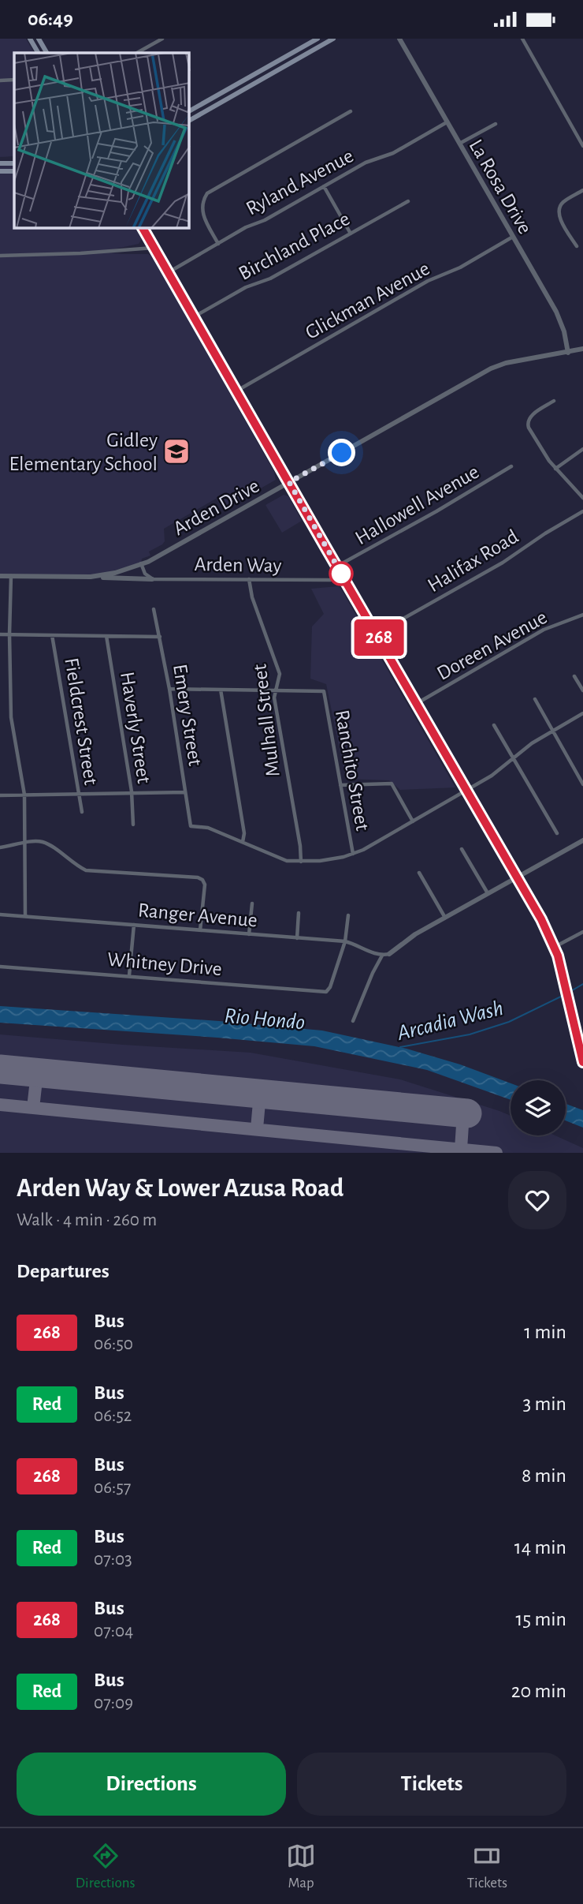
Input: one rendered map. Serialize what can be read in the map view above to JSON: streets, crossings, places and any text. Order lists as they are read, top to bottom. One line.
{"streets":{"street":["Ryland Avenue","La Rosa Drive","Birchland Place","Glickman Avenue","Hallowell Avenue","Arden Drive","Halifax Road","Arden Way","Doreen Avenue","Emery Street","Mulhall Street","Fieldcrest Street","Haverly Street","Ranchito Street","Ranger Avenue","Whitney Drive"]},"crossings":[["Ryland Avenue","La Rosa Drive"],["La Rosa Drive","Glickman Avenue"],["La Rosa Drive","Arden Drive"],["Arden Way","Mulhall Street"],["Mulhall Street","Ranchito Street"],["Ranger Avenue","Whitney Drive"]],"water":["Rio Hondo","Arcadia Wash"],"places":{"school or university":["Gidley Elementary School"]},"lines":["bus line 268"],"page":{"status":"06:49","on_map":"268","heading":[["Arden Way & Lower Azusa Road","Walk · 4 min · 260 m"],"Departures"],"list":[{"mark":"268","name":"Bus","note":"06:50","value":"1 min"},{"mark":"Red","name":"Bus","note":"06:52","value":"3 min"},{"mark":"268","name":"Bus","note":"06:57","value":"8 min"},{"mark":"Red","name":"Bus","note":"07:03","value":"14 min"},{"mark":"268","name":"Bus","note":"07:04","value":"15 min"},{"mark":"Red","name":"Bus","note":"07:09","value":"20 min"}],"buttons":["Directions","Tickets"],"tabs":["Directions","Map","Tickets"]}}
